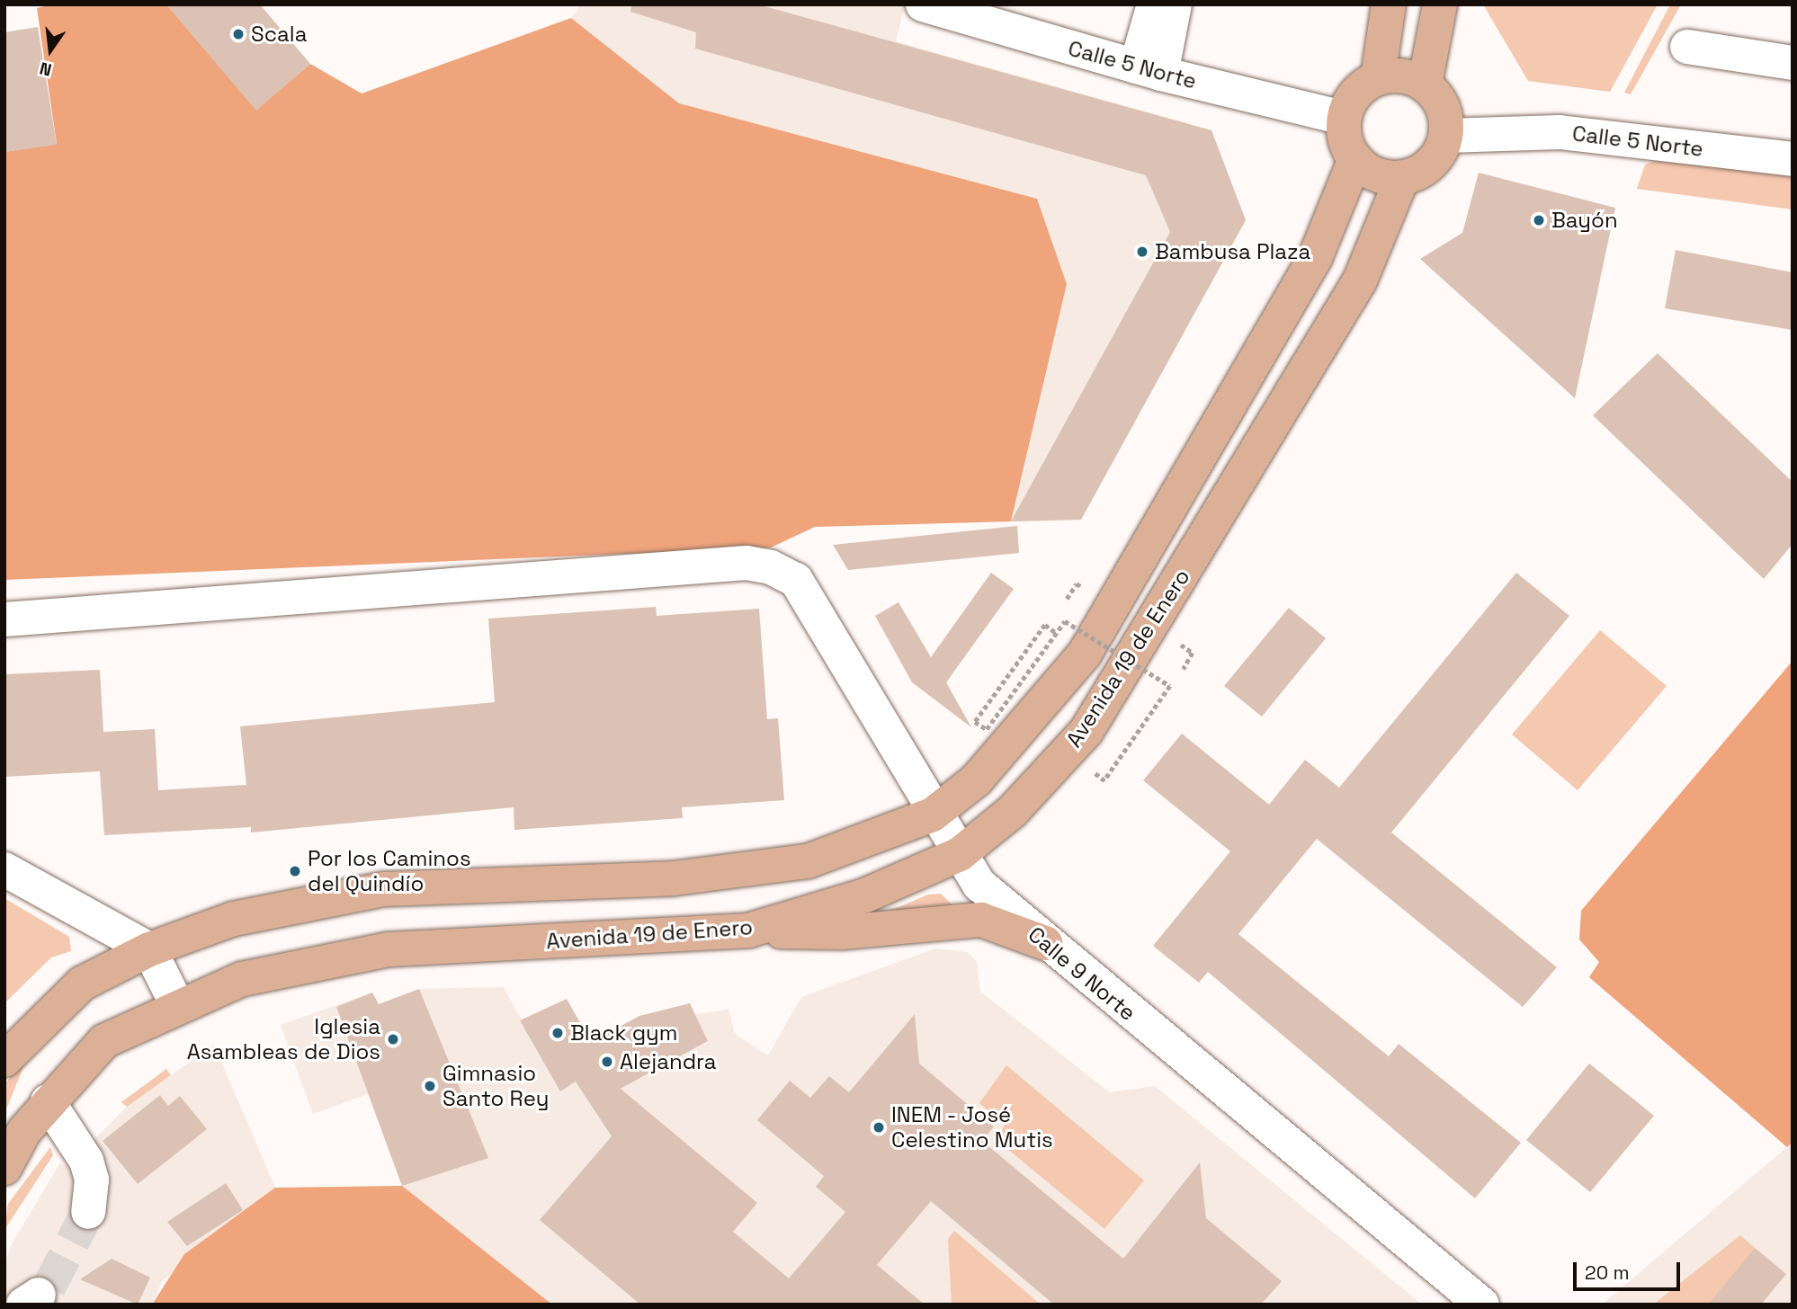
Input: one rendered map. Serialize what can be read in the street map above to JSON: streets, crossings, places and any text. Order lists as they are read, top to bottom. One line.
{"streets":{"main road":["Avenida 19 de Enero"],"street":["Calle 5 Norte","Calle 9 Norte"]},"crossings":[["Calle 5 Norte","Avenida 19 de Enero"],["Avenida 19 de Enero","Calle 9 Norte"]],"places":["Scala","Bayón","Bambusa Plaza","Por los Caminos del Quindío","Black gym","Iglesia Asambleas de Dios","Alejandra","Gimnasio Santo Rey","INEM - José Celestino Mutis"],"scale_bar":"20 m","north":"bottom"}
